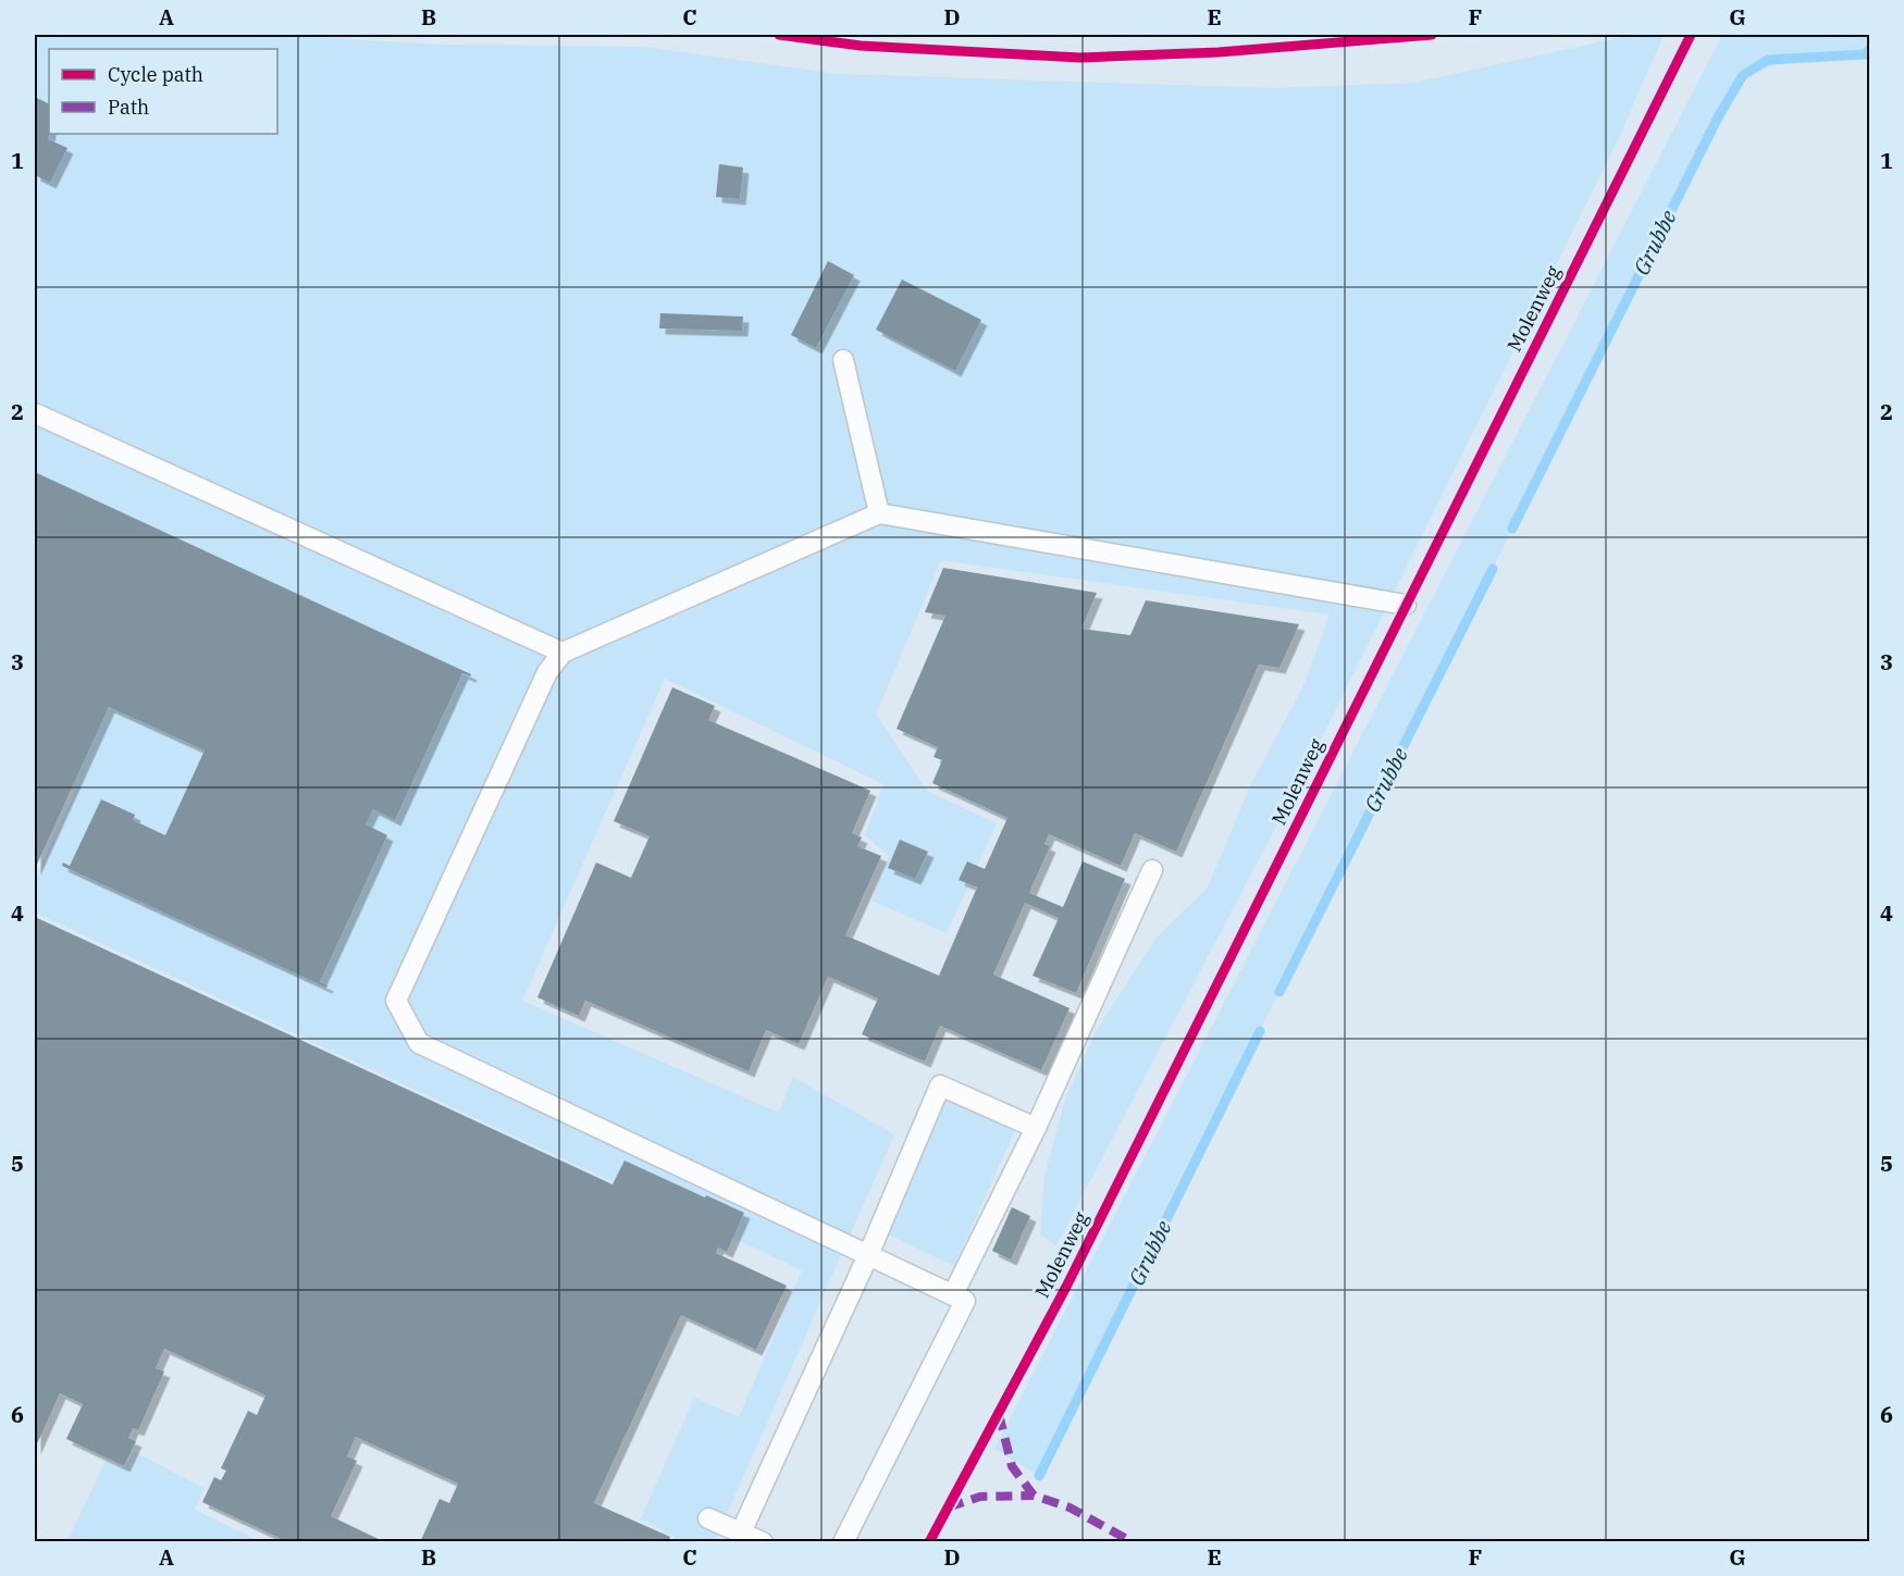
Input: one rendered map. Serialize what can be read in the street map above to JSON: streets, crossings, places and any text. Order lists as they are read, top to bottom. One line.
{"streets":{"cycle path":["Molenweg"]},"water":["Grubbe"],"legend":["Cycle path","Path"],"grid":{"columns":["A","B","C","D","E","F","G"],"rows":["1","2","3","4","5","6"]}}
